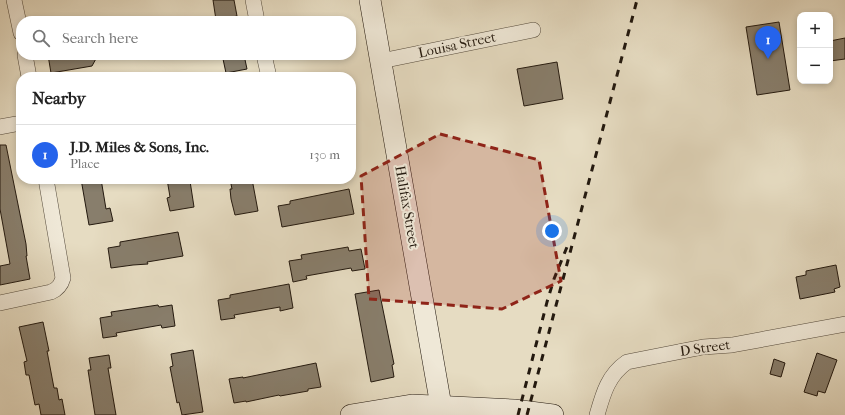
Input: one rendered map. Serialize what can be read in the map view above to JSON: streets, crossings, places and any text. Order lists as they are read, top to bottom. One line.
{"streets":{"street":["Louisa Street","Halifax Street","D Street"]},"crossings":[["Louisa Street","Halifax Street"]],"page":{"map_buttons":["+","−"],"search":"Search here","pins":"1","heading":"Nearby","list":[{"mark":"1","name":"J.D. Miles & Sons, Inc.","note":"Place","value":"130 m"}]}}
